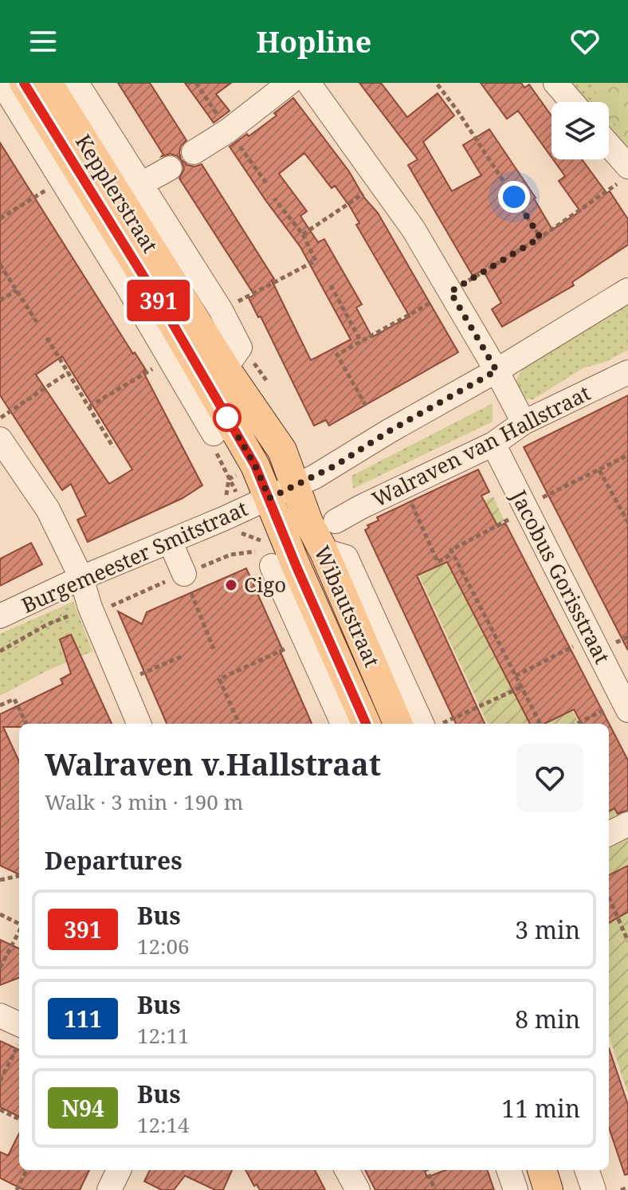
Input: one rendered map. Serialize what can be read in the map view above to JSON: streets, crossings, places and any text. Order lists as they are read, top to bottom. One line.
{"streets":{"main road":["Kepplerstraat","Wibautstraat"],"street":["Walraven van Hallstraat","Burgemeester Smitstraat","Jacobus Gorisstraat"]},"crossings":[["Kepplerstraat","Burgemeester Smitstraat"],["Kepplerstraat","Wibautstraat"],["Walraven van Hallstraat","Jacobus Gorisstraat"],["Burgemeester Smitstraat","Wibautstraat"]],"places":["Cigo"],"lines":["bus line 391"],"page":{"header":"Hopline","on_map":"391","heading":[["Walraven v.Hallstraat","Walk · 3 min · 190 m"],"Departures"],"list":[{"mark":"391","name":"Bus","note":"12:06","value":"3 min"},{"mark":"111","name":"Bus","note":"12:11","value":"8 min"},{"mark":"N94","name":"Bus","note":"12:14","value":"11 min"}]}}
